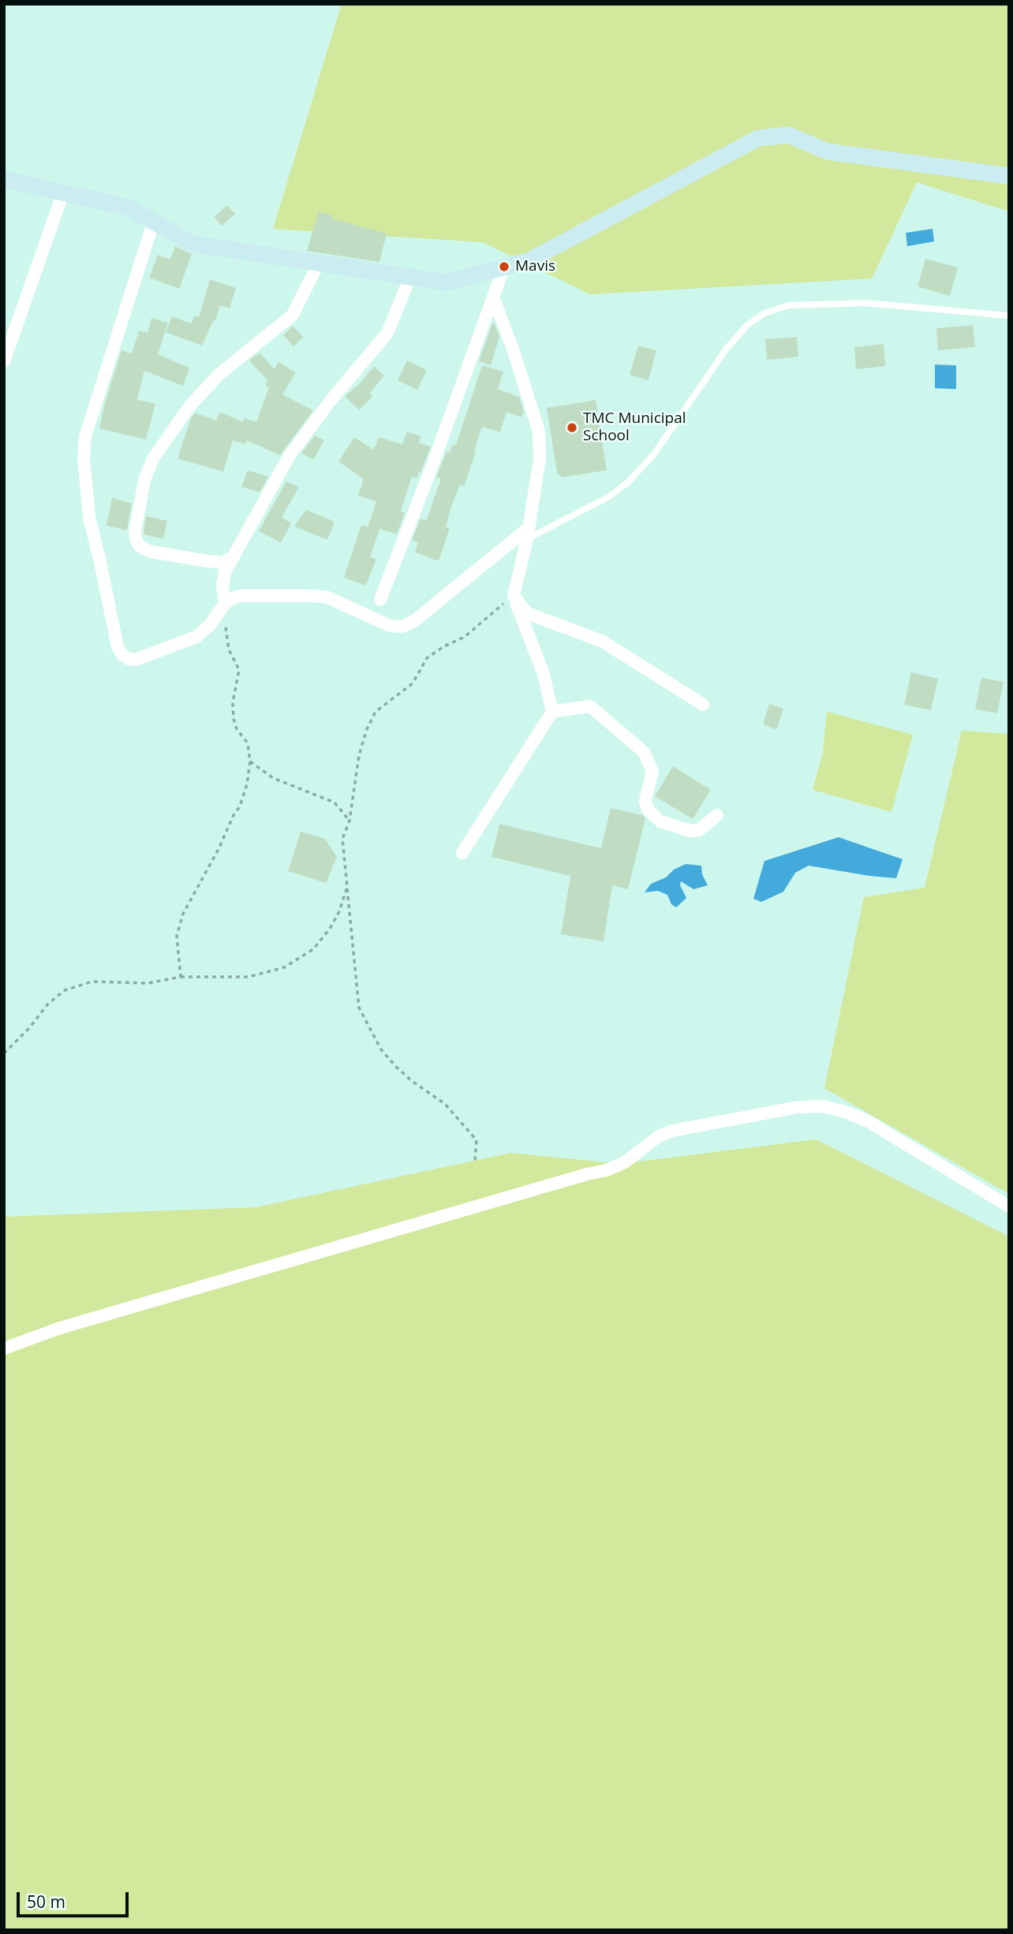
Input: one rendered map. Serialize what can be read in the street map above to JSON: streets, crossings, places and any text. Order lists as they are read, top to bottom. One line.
{"places":["Mavis","TMC Municipal School"],"scale_bar":"50 m"}
